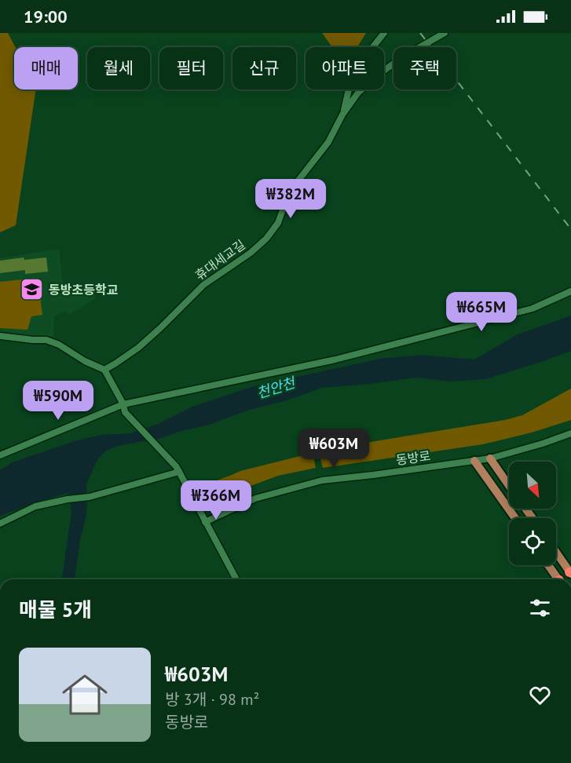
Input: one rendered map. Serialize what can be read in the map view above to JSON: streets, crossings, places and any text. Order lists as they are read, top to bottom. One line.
{"streets":{"street":["휴대세교길","동방로"]},"water":["천안천"],"places":{"school or university":["동방초등학교"]},"north":"bottom right","page":{"status":"19:00","chip":["매매","월세","필터","신규","아파트","주택"],"price":["₩382M","₩665M","₩590M","₩603M","₩366M"],"heading":"매물 5개","list":[{"name":"₩603M","note":"방 3개 · 98 m² · 동방로"}]}}
